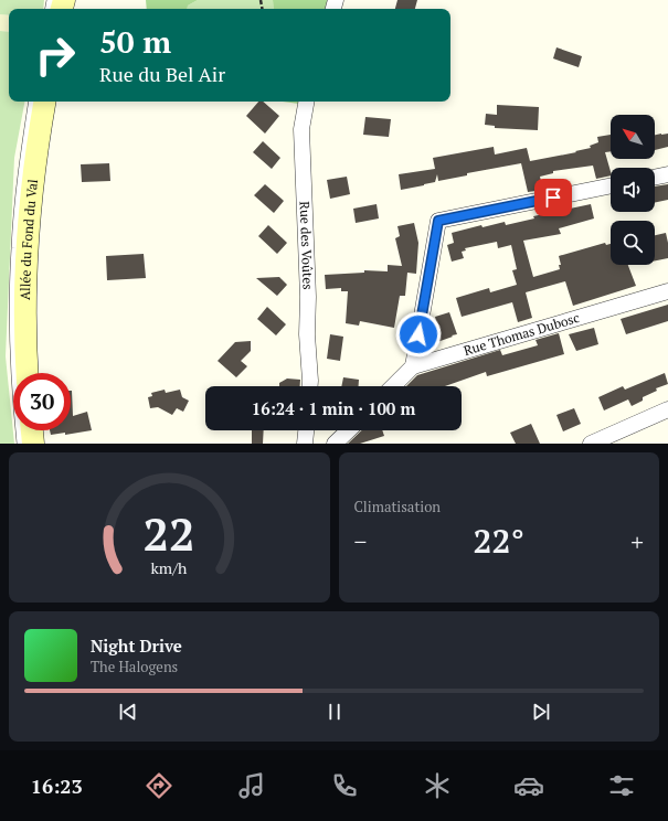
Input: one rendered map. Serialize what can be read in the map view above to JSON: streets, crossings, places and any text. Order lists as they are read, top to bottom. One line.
{"streets":{"street":["Allée du Fond du Val","Rue des Voûtes","Rue Thomas Dubosc"]},"north":"top left","page":{"turn":["50 m","Rue du Bel Air"],"limit":"30","trip":"16:24 · 1 min · 100 m","tile":"Climatisation","heat":["−","22°","+"],"song":["Night Drive","The Halogens"],"tabs":"16:23","gauge":["22","km/h"]}}
